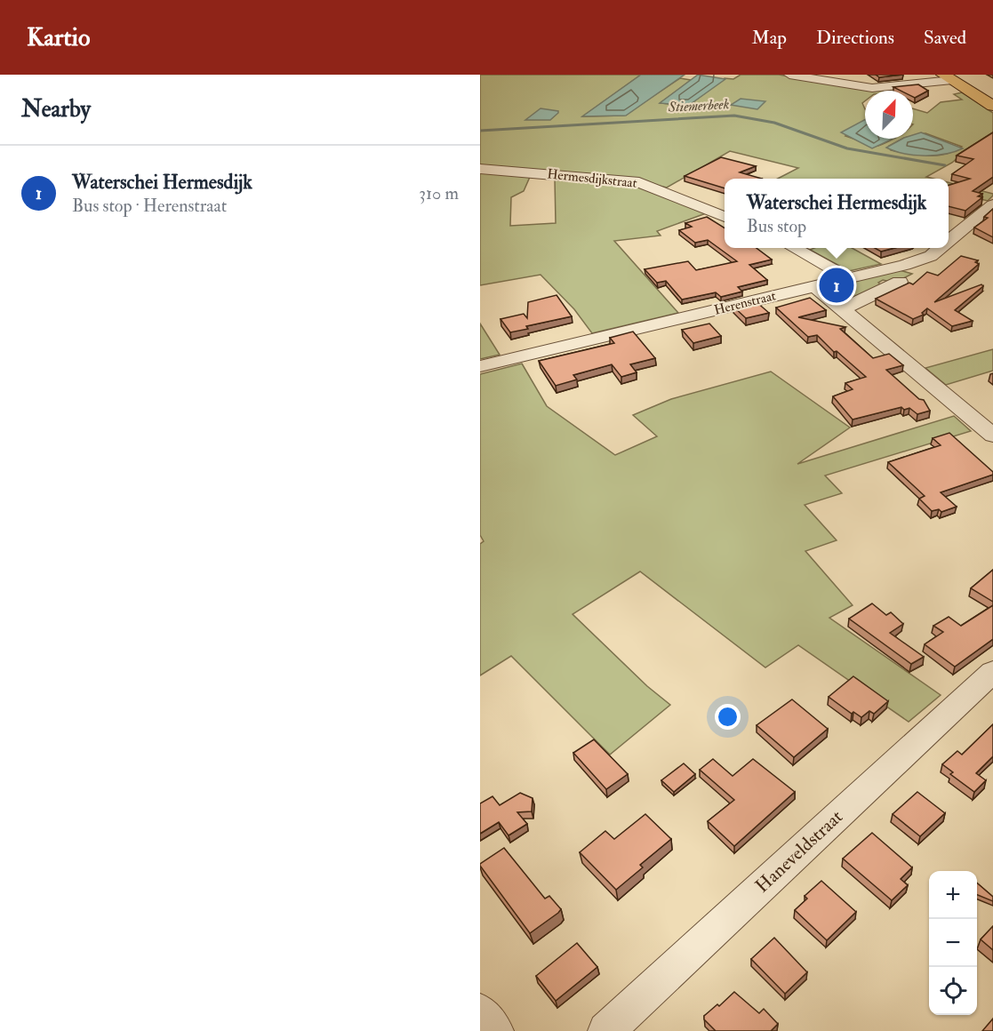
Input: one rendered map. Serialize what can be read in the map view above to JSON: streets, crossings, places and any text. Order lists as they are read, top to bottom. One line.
{"streets":{"street":["Hermesdijkstraat","Herenstraat","Haneveldstraat"]},"water":["Stiemerbeek"],"north":"top right","page":{"header":"Kartio","nav":["Map","Directions","Saved"],"heading":"Nearby","list":[{"mark":"1","name":"Waterschei Hermesdijk","note":"Bus stop · Herenstraat","value":"310 m"}],"popup":["Waterschei Hermesdijk","Bus stop"],"pins":"1","map_buttons":["+","−"]}}
